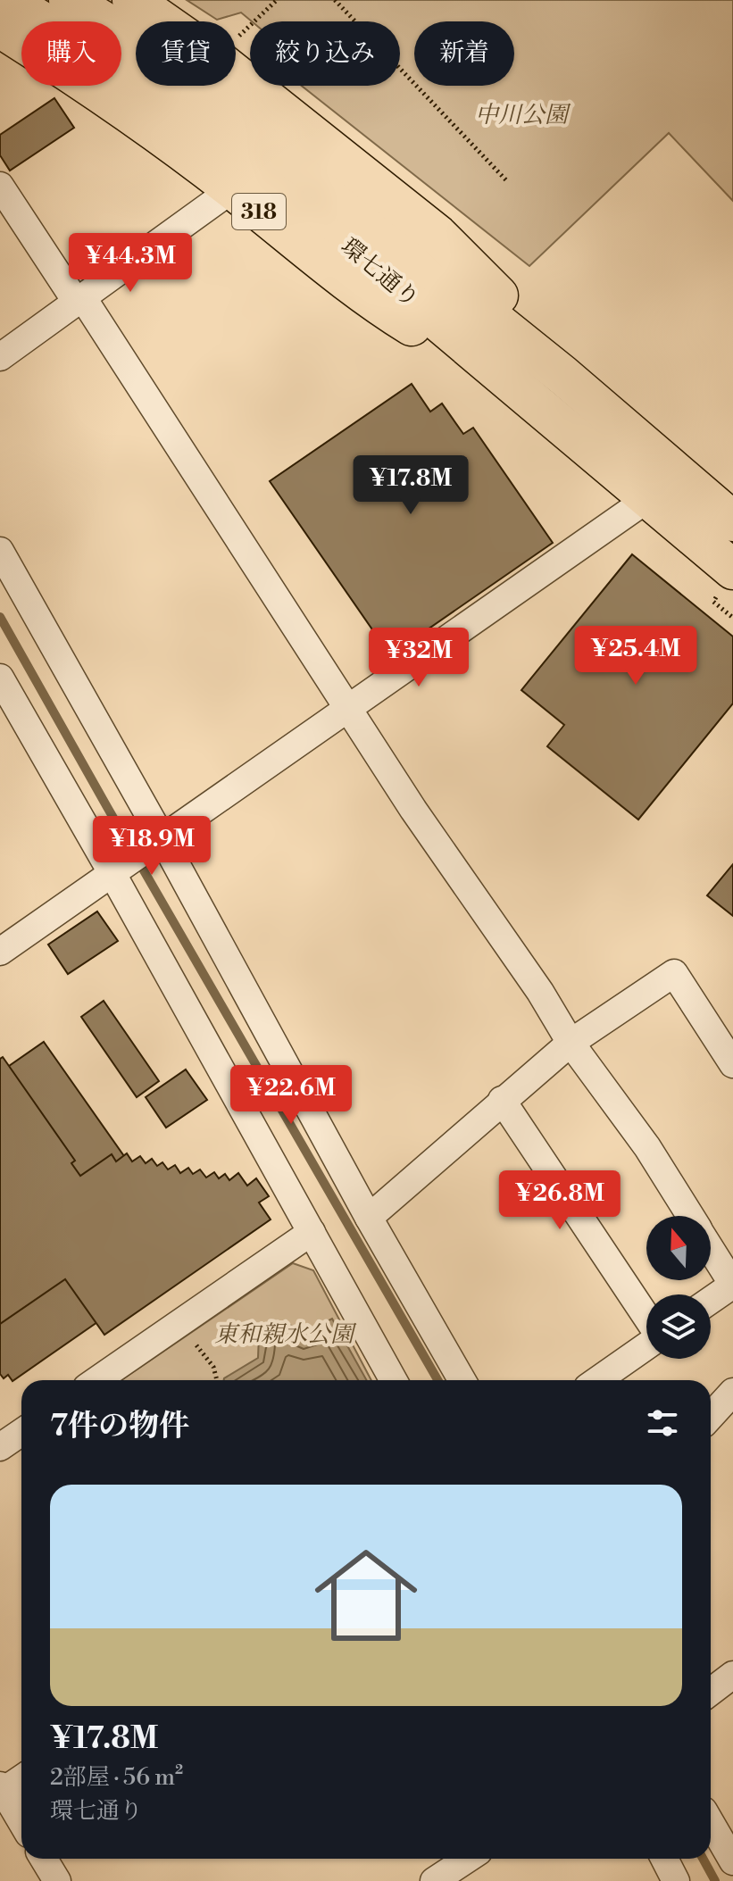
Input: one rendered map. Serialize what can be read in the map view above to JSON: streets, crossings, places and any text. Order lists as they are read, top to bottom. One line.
{"streets":{"main road":["318","環七通り"]},"crossings":[["318","環七通り"]],"parks":["中川公園","東和親水公園"],"north":"top","page":{"chip":["購入","賃貸","絞り込み","新着"],"price":["¥44.3M","¥17.8M","¥25.4M","¥32M","¥18.9M","¥22.6M","¥26.8M"],"heading":"7件の物件","list":[{"name":"¥17.8M","note":"2部屋 · 56 m² · 環七通り"}]}}
